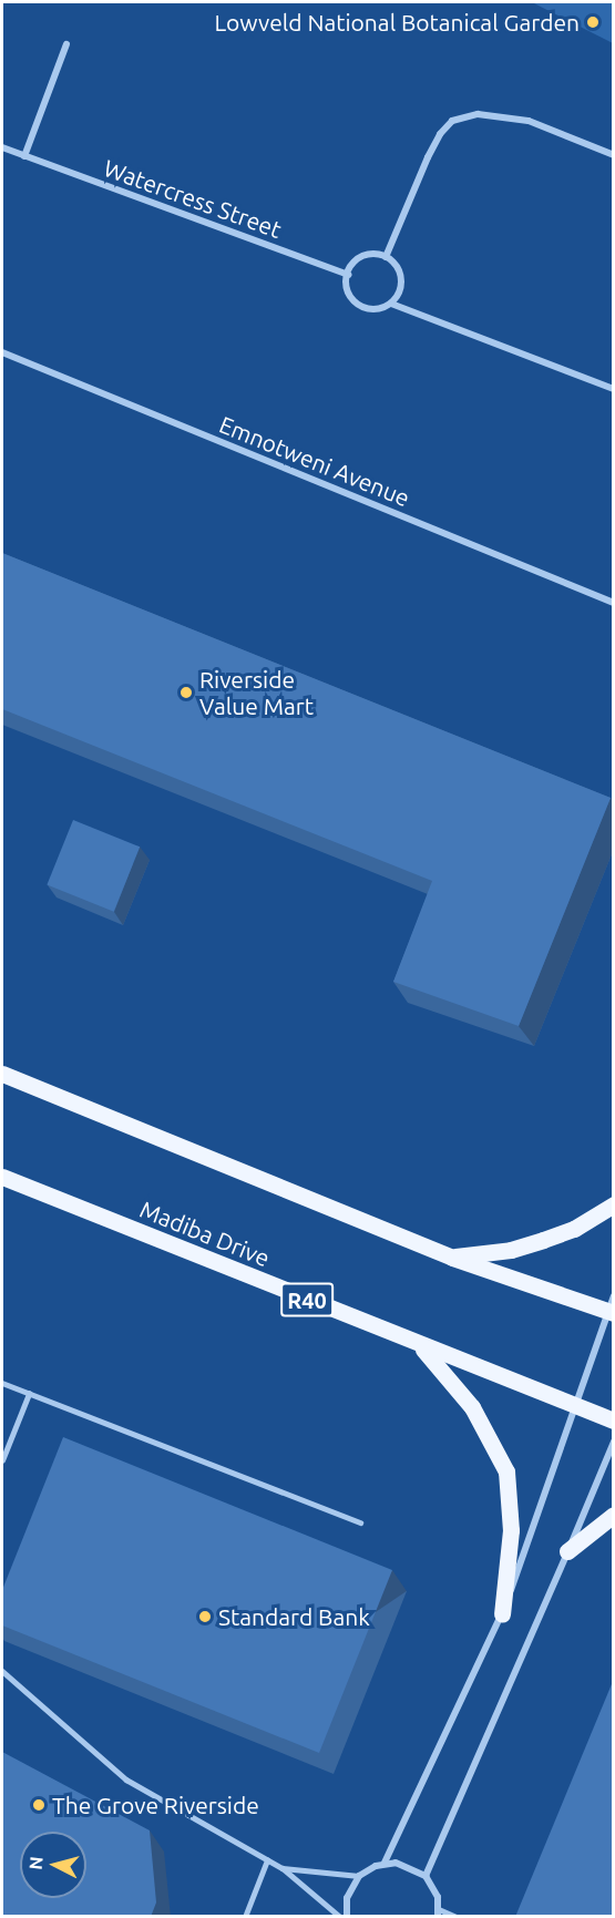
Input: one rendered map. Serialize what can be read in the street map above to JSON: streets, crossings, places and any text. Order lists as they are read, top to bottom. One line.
{"streets":{"main road":["Madiba Drive","R40"],"street":["Watercress Street","Emnotweni Avenue"]},"places":["Lowveld National Botanical Garden","Riverside Value Mart","Standard Bank","The Grove Riverside"],"north":"left"}
